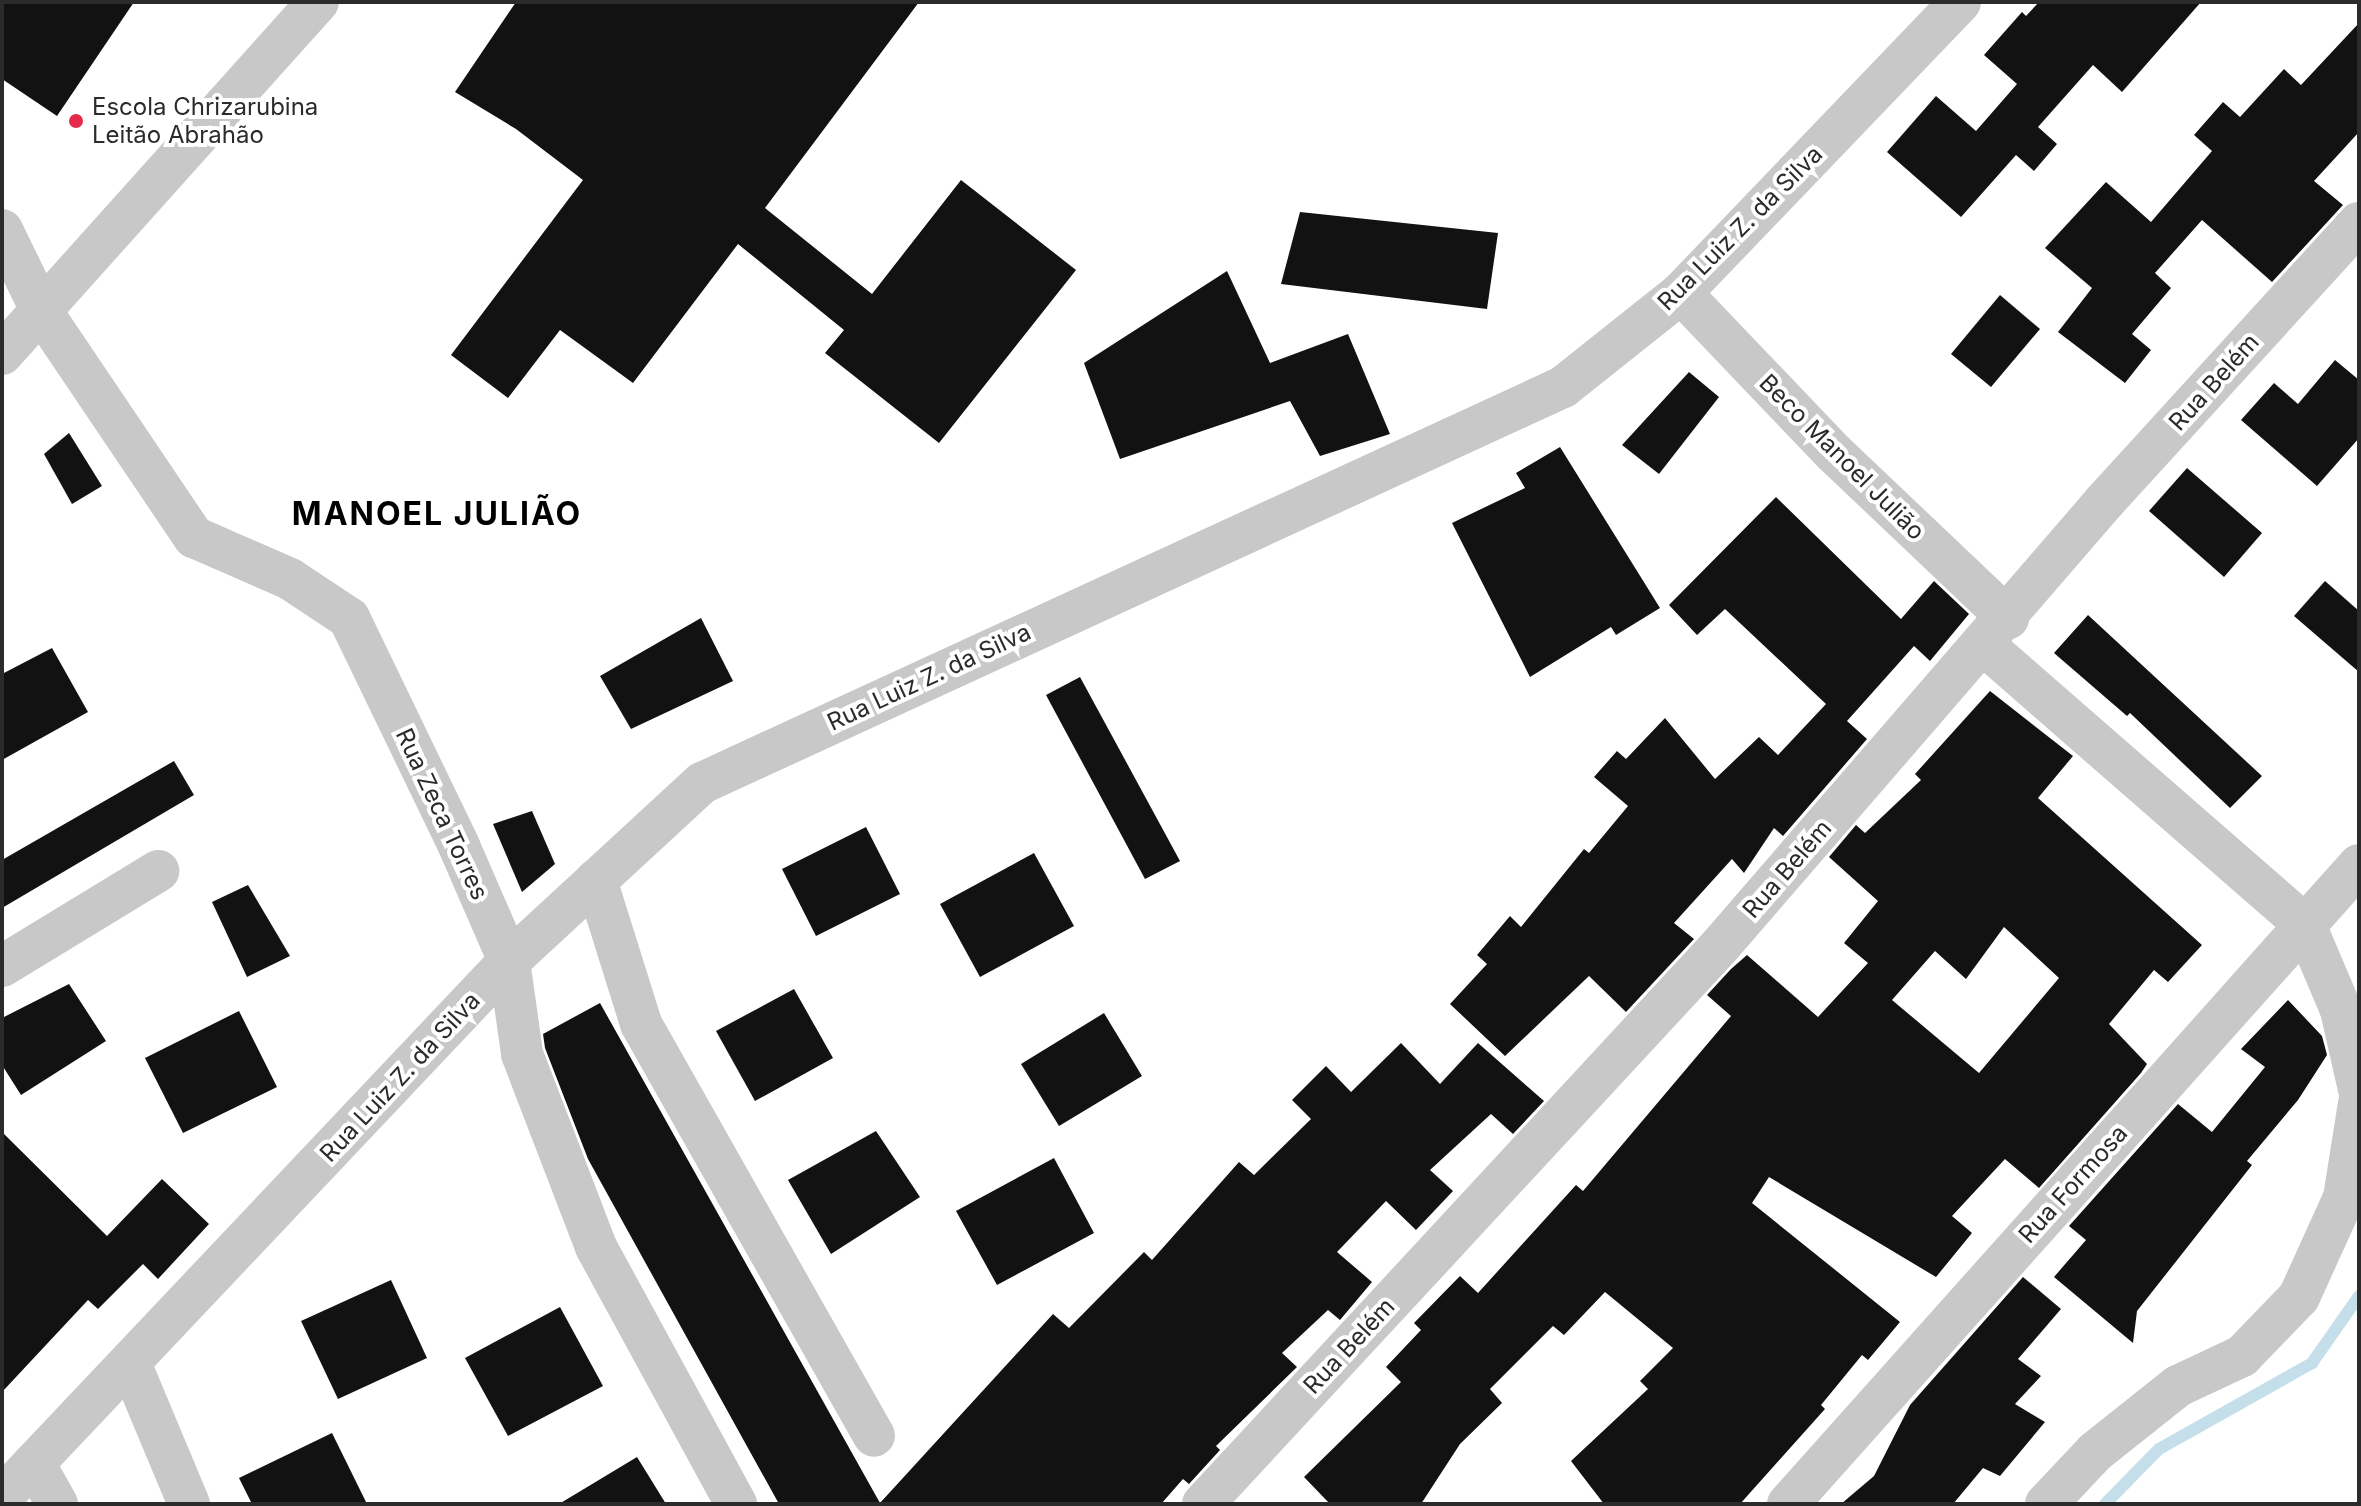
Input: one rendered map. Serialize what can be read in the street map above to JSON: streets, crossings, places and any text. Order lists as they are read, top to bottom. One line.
{"streets":{"street":["Rua Luiz Z. da Silva","Rua Belém","Beco Manoel Julião","Rua Zeca Torres","Rua Formosa"]},"crossings":[["Rua Luiz Z. da Silva","Beco Manoel Julião"],["Rua Luiz Z. da Silva","Rua Zeca Torres"],["Rua Belém","Beco Manoel Julião"],["Beco Manoel Julião","Rua Formosa"]],"districts":["MANOEL JULIÃO"],"places":["Escola Chrizarubina Leitão Abrahão"]}
